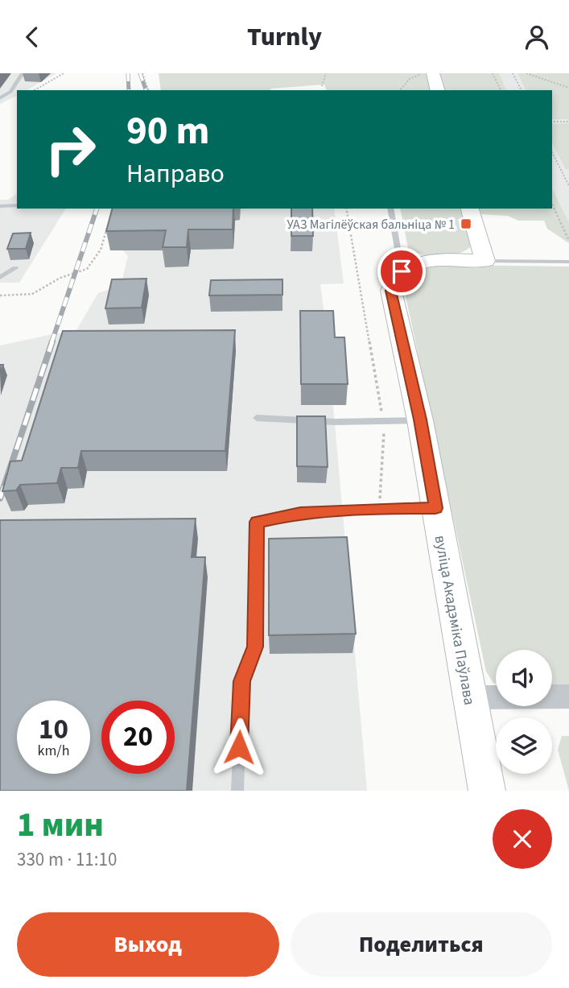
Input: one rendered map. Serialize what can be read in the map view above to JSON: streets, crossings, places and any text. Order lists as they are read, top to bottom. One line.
{"streets":{"main road":["вуліца Акадэміка Паўлава"]},"places":{"transit":["УАЗ Магілёўская бальніца № 1"]},"page":{"header":"Turnly","turn":["90 m","Направо"],"speed":"10 km/h","limit":"20","heading":["1 мин","330 m · 11:10"],"buttons":["Выход","Поделиться"]}}
